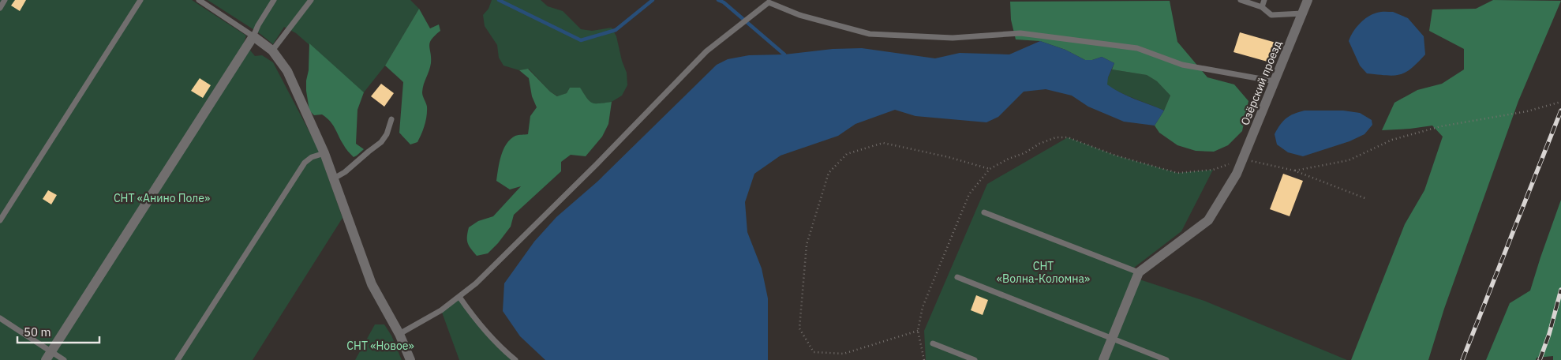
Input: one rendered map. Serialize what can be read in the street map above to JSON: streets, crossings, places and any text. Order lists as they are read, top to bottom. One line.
{"streets":{"street":["Озёрский проезд"]},"parks":["СНТ «Анино Поле»","СНТ «Волна-Коломна»","СНТ «Новое»"],"scale_bar":"50 m"}
